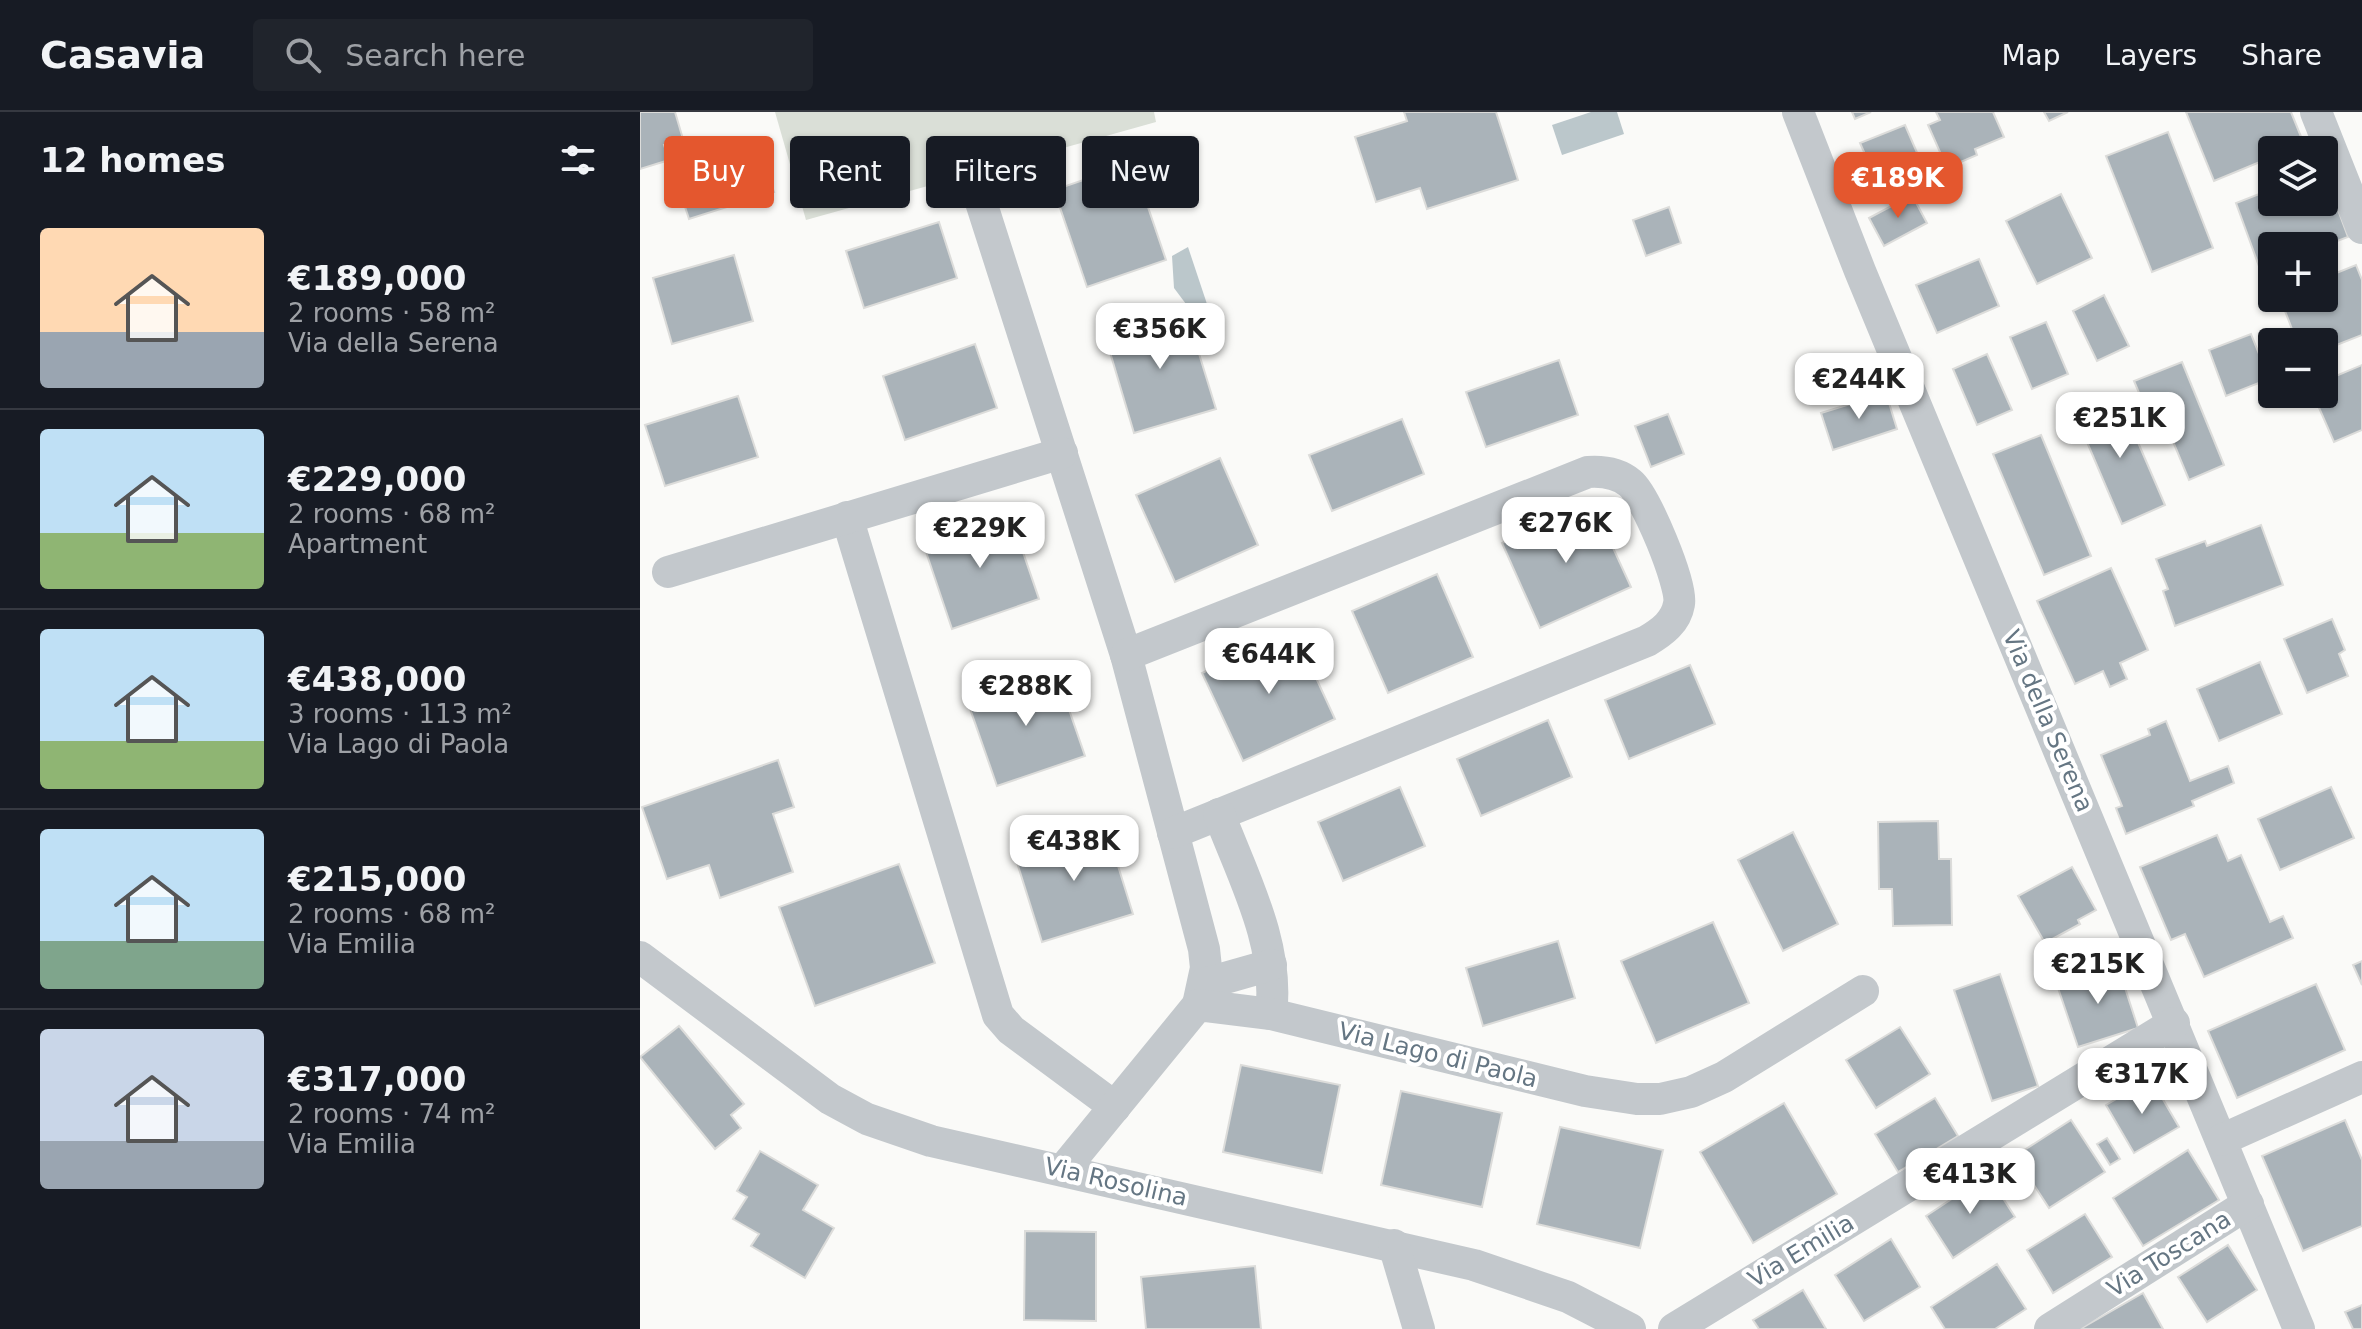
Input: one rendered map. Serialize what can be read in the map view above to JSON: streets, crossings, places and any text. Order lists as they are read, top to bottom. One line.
{"streets":{"street":["Via della Serena","Via Lago di Paola","Via Rosolina","Via Emilia","Via Toscana"]},"crossings":[["Via della Serena","Via Emilia"],["Via della Serena","Via Toscana"]],"page":{"header":"Casavia","search":"Search here","nav":["Map","Layers","Share"],"heading":"12 homes","map_buttons":["+","−"],"chip":["Buy","Rent","Filters","New"],"price":["€189K","€356K","€244K","€251K","€276K","€229K","€644K","€288K","€438K","€215K","€317K","€413K"],"list":[{"name":"€189,000","note":"2 rooms · 58 m² · Via della Serena"},{"name":"€229,000","note":"2 rooms · 68 m² · Apartment"},{"name":"€438,000","note":"3 rooms · 113 m² · Via Lago di Paola"},{"name":"€215,000","note":"2 rooms · 68 m² · Via Emilia"},{"name":"€317,000","note":"2 rooms · 74 m² · Via Emilia"}]}}
